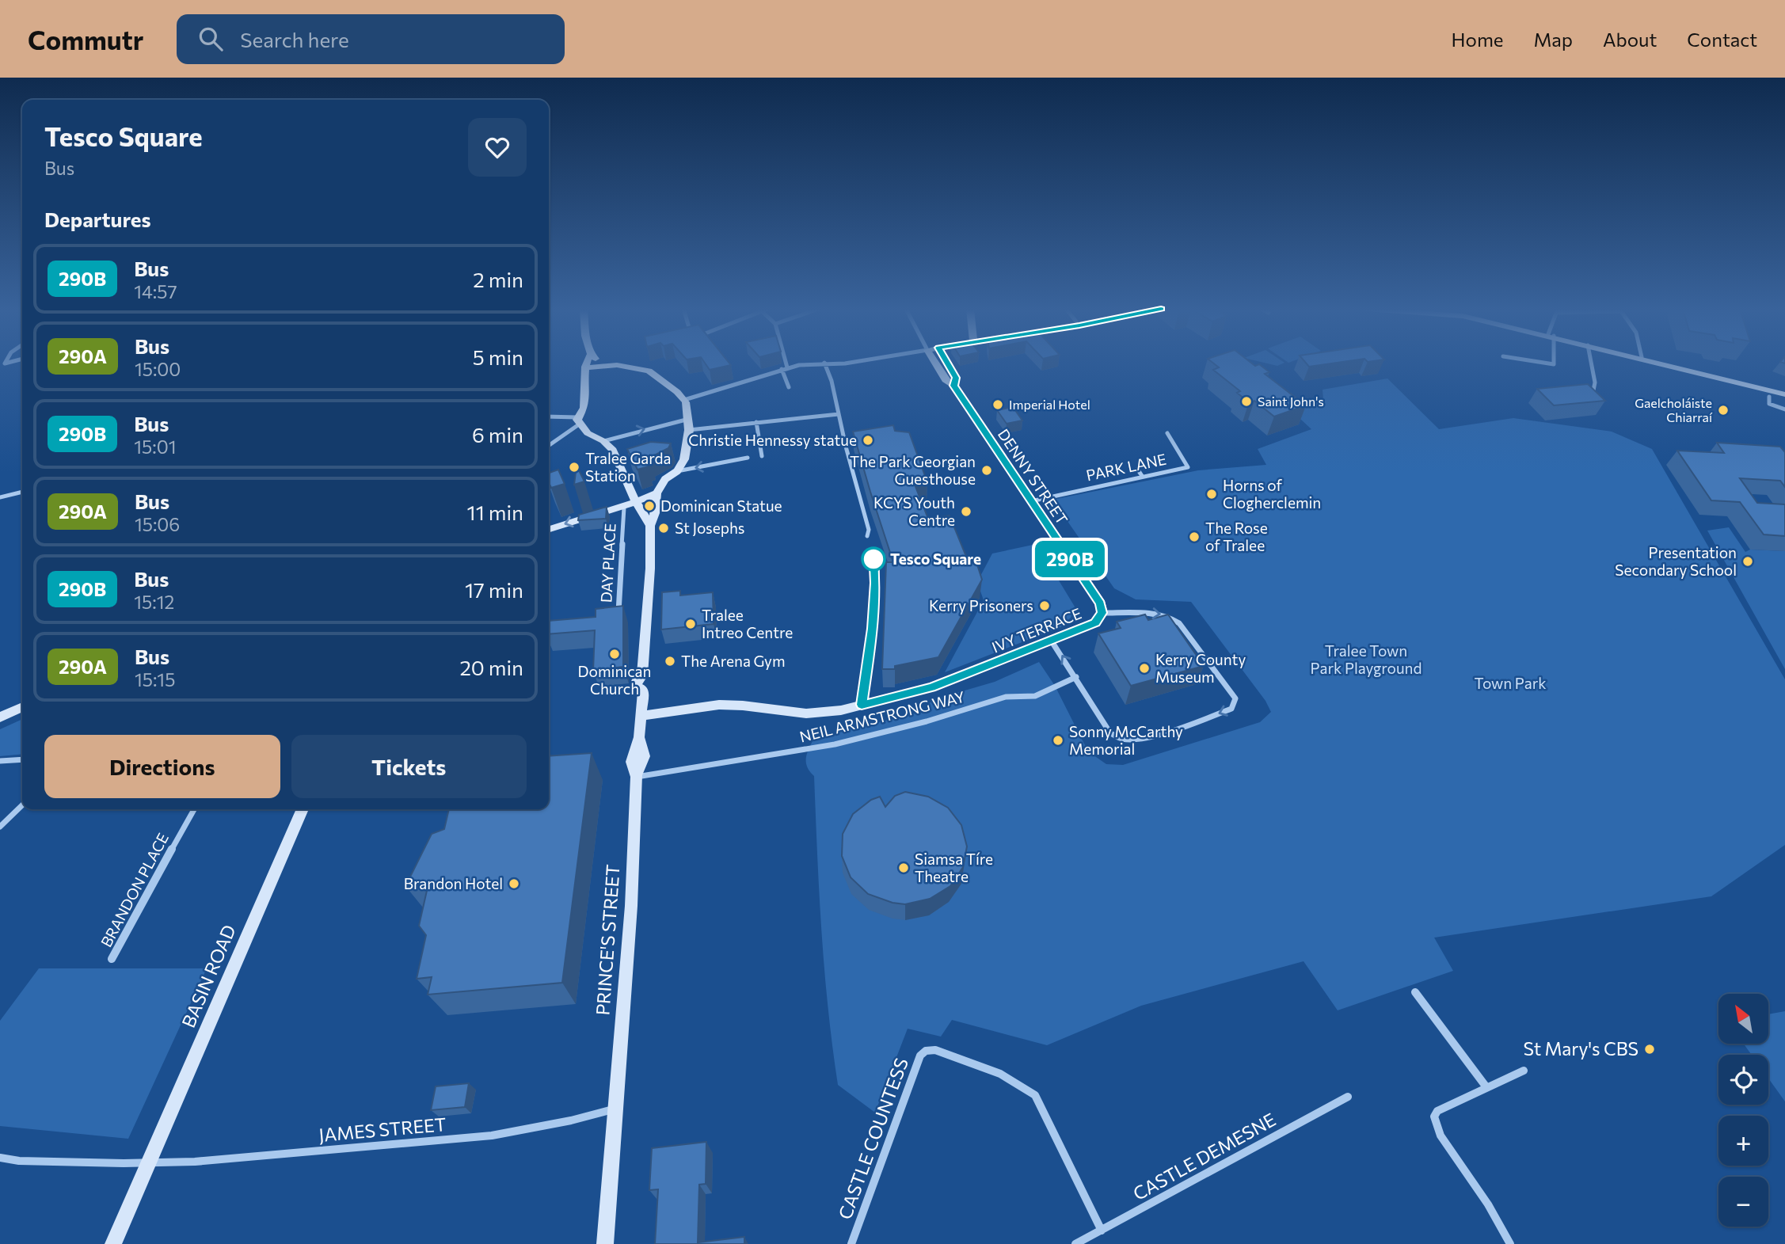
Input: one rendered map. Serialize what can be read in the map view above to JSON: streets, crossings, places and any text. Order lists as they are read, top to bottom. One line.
{"streets":{"main road":["DENNY STREET","IVY TERRACE","PRINCE'S STREET","BASIN ROAD"],"street":["PARK LANE","DAY PLACE","NEIL ARMSTRONG WAY","BRANDON PLACE","JAMES STREET","CASTLE COUNTESS","CASTLE DEMESNE"]},"crossings":[["PARK LANE","DENNY STREET"],["DENNY STREET","IVY TERRACE"],["IVY TERRACE","NEIL ARMSTRONG WAY"],["IVY TERRACE","PRINCE'S STREET"],["NEIL ARMSTRONG WAY","PRINCE'S STREET"],["PRINCE'S STREET","JAMES STREET"],["BASIN ROAD","JAMES STREET"],["CASTLE COUNTESS","CASTLE DEMESNE"]],"parks":["Tralee Town Park Playground","Town Park"],"places":["Saint John's","Imperial Hotel","Gaelcholáiste Chiarraí","Christie Hennessy statue","Tralee Garda Station","The Park Georgian Guesthouse","Horns of Clogherclemin","Dominican Statue","KCYS Youth Centre","St Josephs","The Rose of Tralee","Tesco Square","Presentation Secondary School","Kerry Prisoners","Tralee Intreo Centre","Dominican Church","The Arena Gym","Kerry County Museum","Sonny McCarthy Memorial","Siamsa Tíre Theatre","Brandon Hotel","St Mary's CBS"],"lines":["bus line 290B"],"north":"top left","page":{"header":"Commutr","search":"Search here","nav":["Home","Map","About","Contact"],"on_map":"290B","heading":[["Tesco Square","Bus"],"Departures"],"list":[{"mark":"290B","name":"Bus","note":"14:57","value":"2 min"},{"mark":"290A","name":"Bus","note":"15:00","value":"5 min"},{"mark":"290B","name":"Bus","note":"15:01","value":"6 min"},{"mark":"290A","name":"Bus","note":"15:06","value":"11 min"},{"mark":"290B","name":"Bus","note":"15:12","value":"17 min"},{"mark":"290A","name":"Bus","note":"15:15","value":"20 min"}],"buttons":["Directions","Tickets"],"map_buttons":["+","−"]}}
